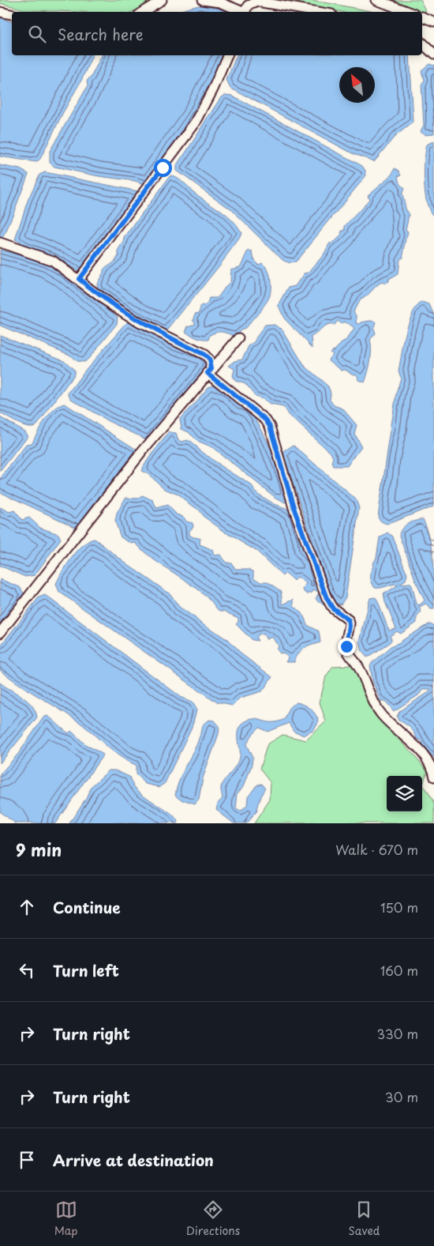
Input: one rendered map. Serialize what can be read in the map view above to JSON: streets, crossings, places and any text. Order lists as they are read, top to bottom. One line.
{"north":"top left","page":{"search":"Search here","heading":["9 min","Walk · 670 m"],"list":[["Continue","150 m"],["Turn left","160 m"],["Turn right","330 m"],["Turn right","30 m"],"Arrive at destination"],"nav":["Map","Directions","Saved"]}}
